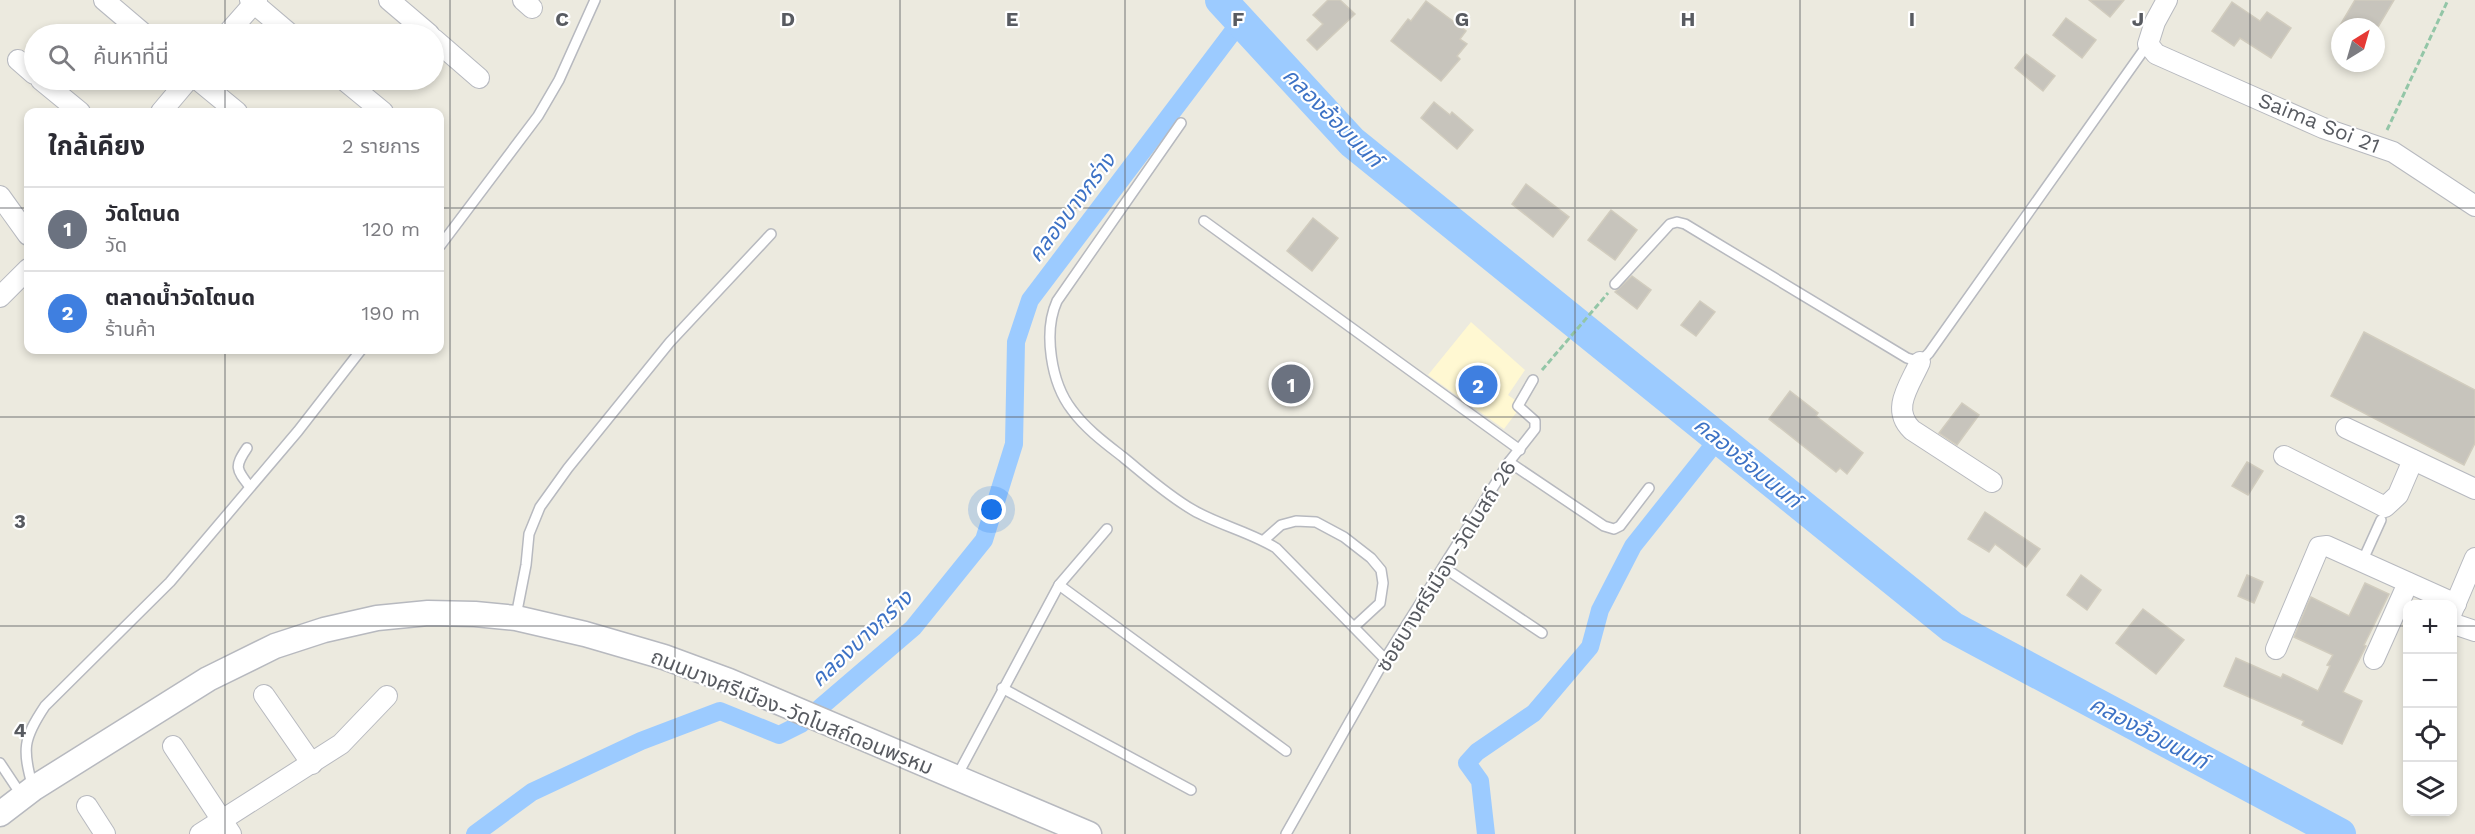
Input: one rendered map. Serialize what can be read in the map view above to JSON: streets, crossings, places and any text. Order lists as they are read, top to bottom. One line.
{"streets":{"street":["Saima Soi 21","ถนนบางศรีเมือง-วัดโบสถ์ดอนพรหม"],"lane":["ซอยบางศรีเมือง-วัดโบสถ์ 26"]},"water":["คลองอ้อมนนท์","คลองบางกร่าง"],"north":"top right","page":{"search":"ค้นหาที่นี่","heading":["ใกล้เคียง","2 รายการ"],"list":[{"mark":"1","name":"วัดโตนด","note":"วัด","value":"120 m"},{"mark":"2","name":"ตลาดน้ำวัดโตนด","note":"ร้านค้า","value":"190 m"}],"pins":["1","2"],"map_buttons":["+","−"]},"grid":{"columns":["C","D","E","F","G","H","I","J"],"rows":["3","4"]}}
